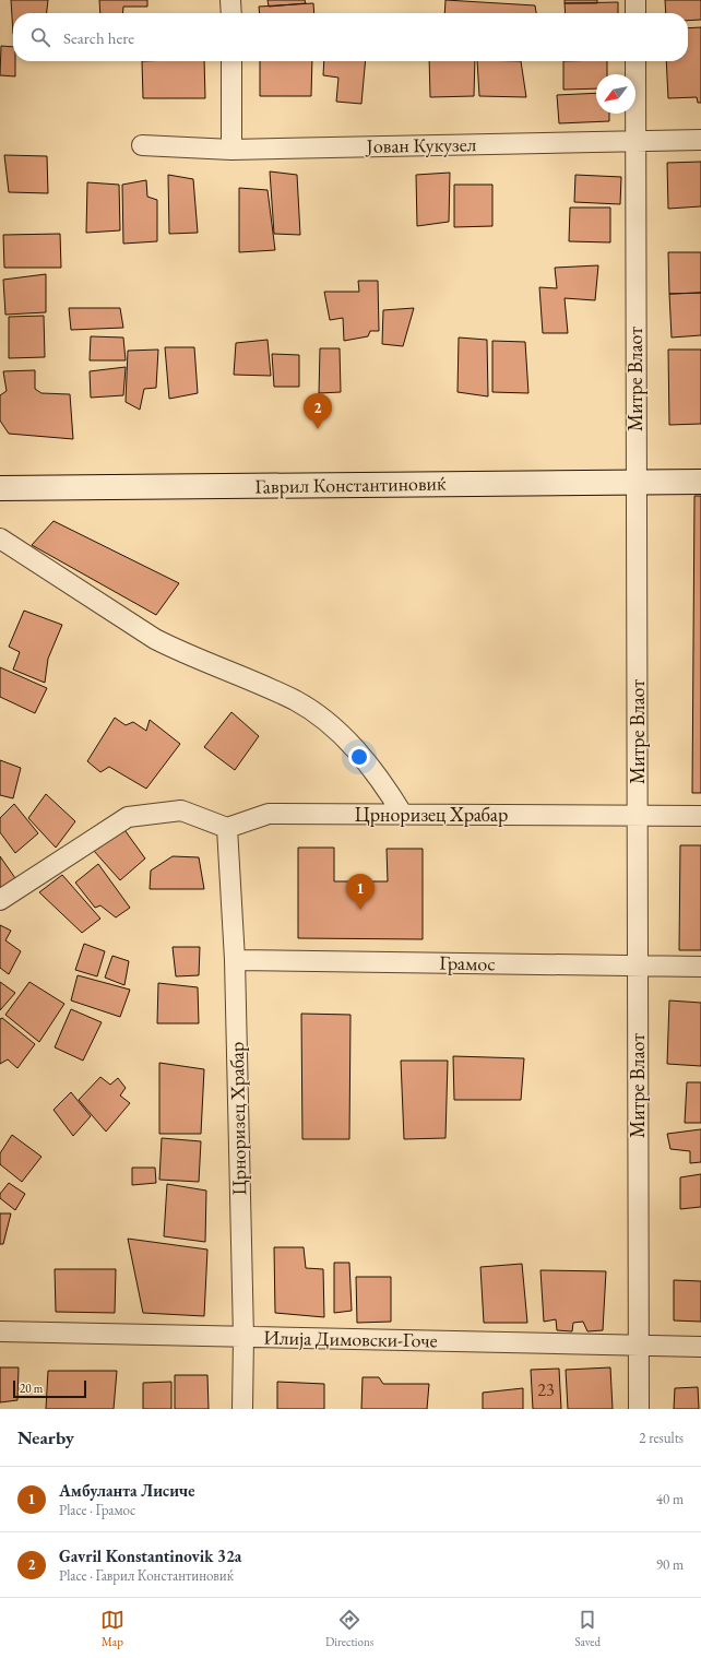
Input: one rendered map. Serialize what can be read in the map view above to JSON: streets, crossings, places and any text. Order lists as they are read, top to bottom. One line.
{"streets":{"street":["Јован Кукузел","Митре Влаот","Гаврил Константиновиќ","Црноризец Храбар","Грамос","Илија Димовски-Гоче"]},"crossings":[["Јован Кукузел","Митре Влаот"],["Митре Влаот","Гаврил Константиновиќ"],["Митре Влаот","Црноризец Храбар"],["Митре Влаот","Грамос"],["Митре Влаот","Илија Димовски-Гоче"],["Црноризец Храбар","Грамос"],["Црноризец Храбар","Илија Димовски-Гоче"]],"house_numbers":["23"],"scale_bar":"20 m","north":"bottom left","page":{"search":"Search here","pins":["2","1"],"scale":"20 m","heading":["Nearby","2 results"],"list":[{"mark":"1","name":"Амбуланта Лисиче","note":"Place · Грамос","value":"40 m"},{"mark":"2","name":"Gavril Konstantinovik 32a","note":"Place · Гаврил Константиновиќ","value":"90 m"}],"nav":["Map","Directions","Saved"]}}
